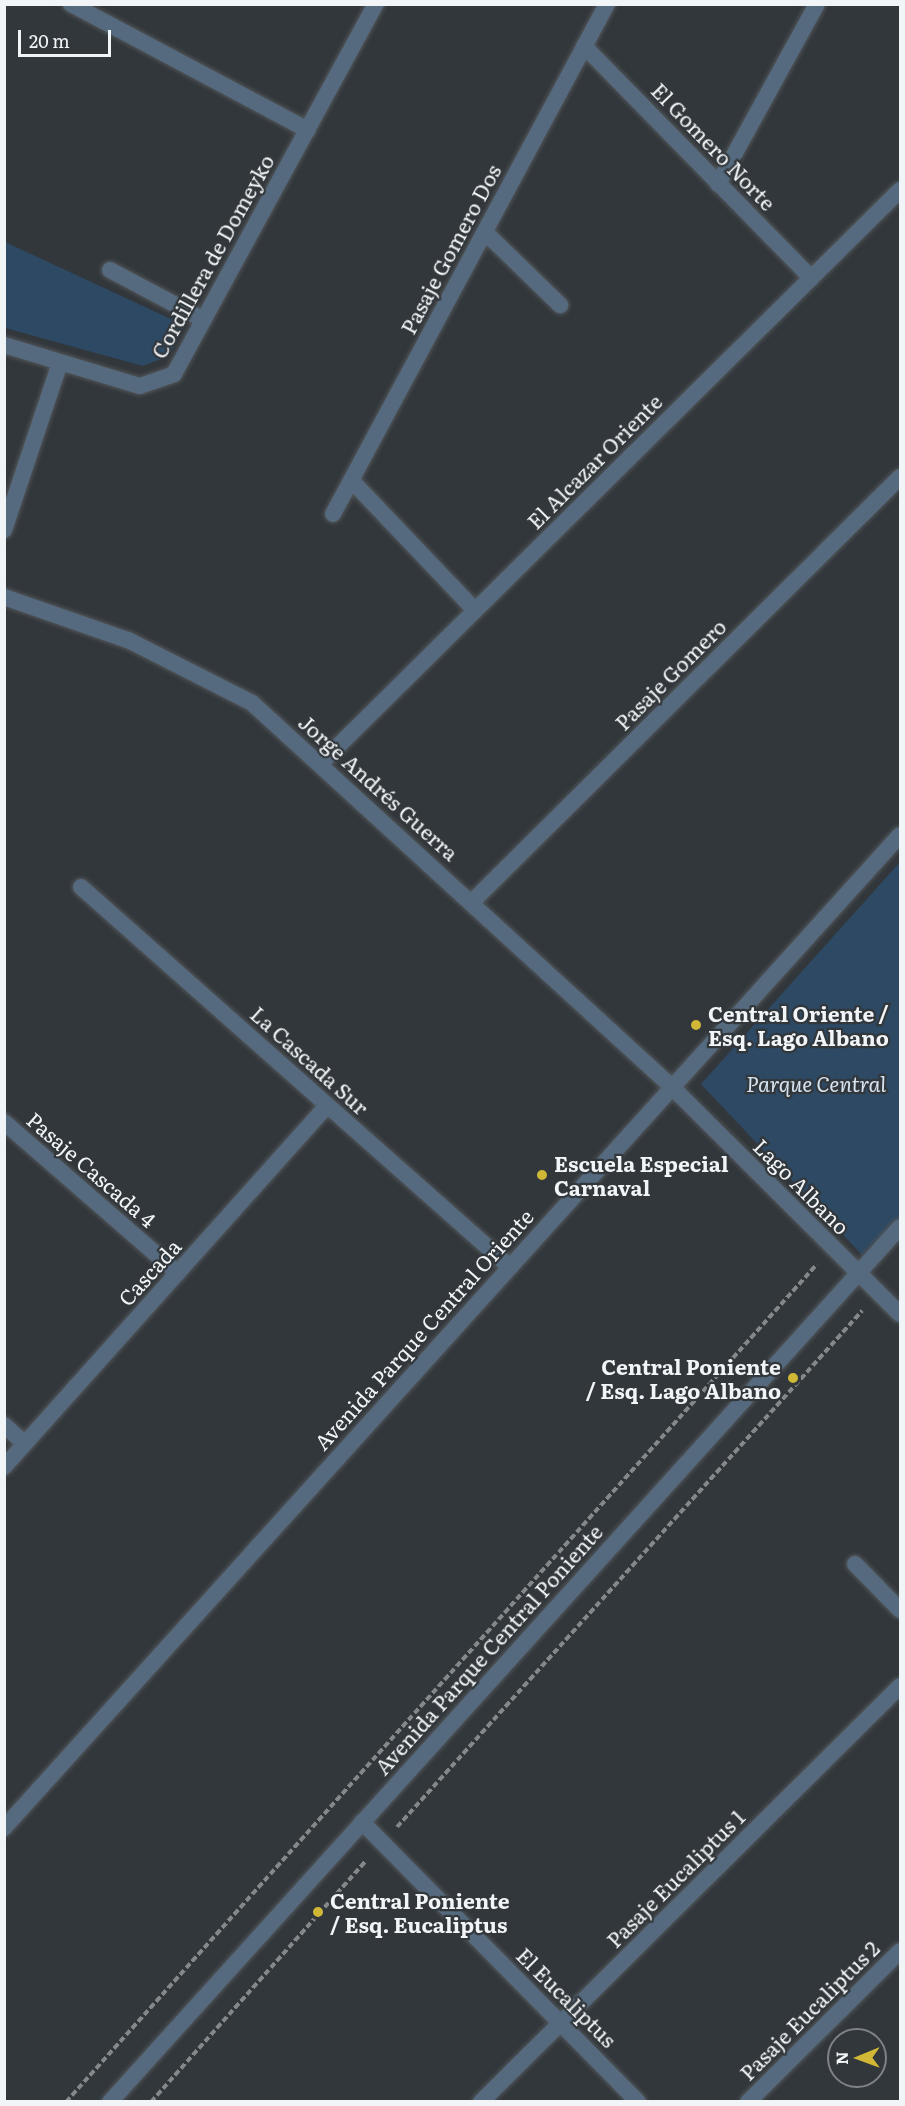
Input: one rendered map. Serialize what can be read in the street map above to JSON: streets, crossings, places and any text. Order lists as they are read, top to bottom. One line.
{"streets":{"street":["El Gomero Norte","Pasaje Gomero Dos","Cordillera de Domeyko","El Alcazar Oriente","Pasaje Gomero","Jorge Andrés Guerra","La Cascada Sur","Pasaje Cascada 4","Lago Albano","Cascada","Avenida Parque Central Oriente","Avenida Parque Central Poniente","Pasaje Eucaliptus 1","El Eucaliptus","Pasaje Eucaliptus 2"]},"crossings":[["El Gomero Norte","Pasaje Gomero Dos"],["El Gomero Norte","El Alcazar Oriente"],["El Alcazar Oriente","Jorge Andrés Guerra"],["Pasaje Gomero","Jorge Andrés Guerra"],["Jorge Andrés Guerra","Lago Albano"],["Jorge Andrés Guerra","Avenida Parque Central Oriente"],["La Cascada Sur","Cascada"],["La Cascada Sur","Avenida Parque Central Oriente"],["Pasaje Cascada 4","Cascada"],["Lago Albano","Avenida Parque Central Oriente"],["Lago Albano","Avenida Parque Central Poniente"],["Avenida Parque Central Poniente","El Eucaliptus"],["Pasaje Eucaliptus 1","El Eucaliptus"]],"parks":["Parque Central"],"places":["Central Oriente / Esq. Lago Albano","Escuela Especial Carnaval","Central Poniente / Esq. Lago Albano","Central Poniente / Esq. Eucaliptus"],"scale_bar":"20 m","north":"left"}
